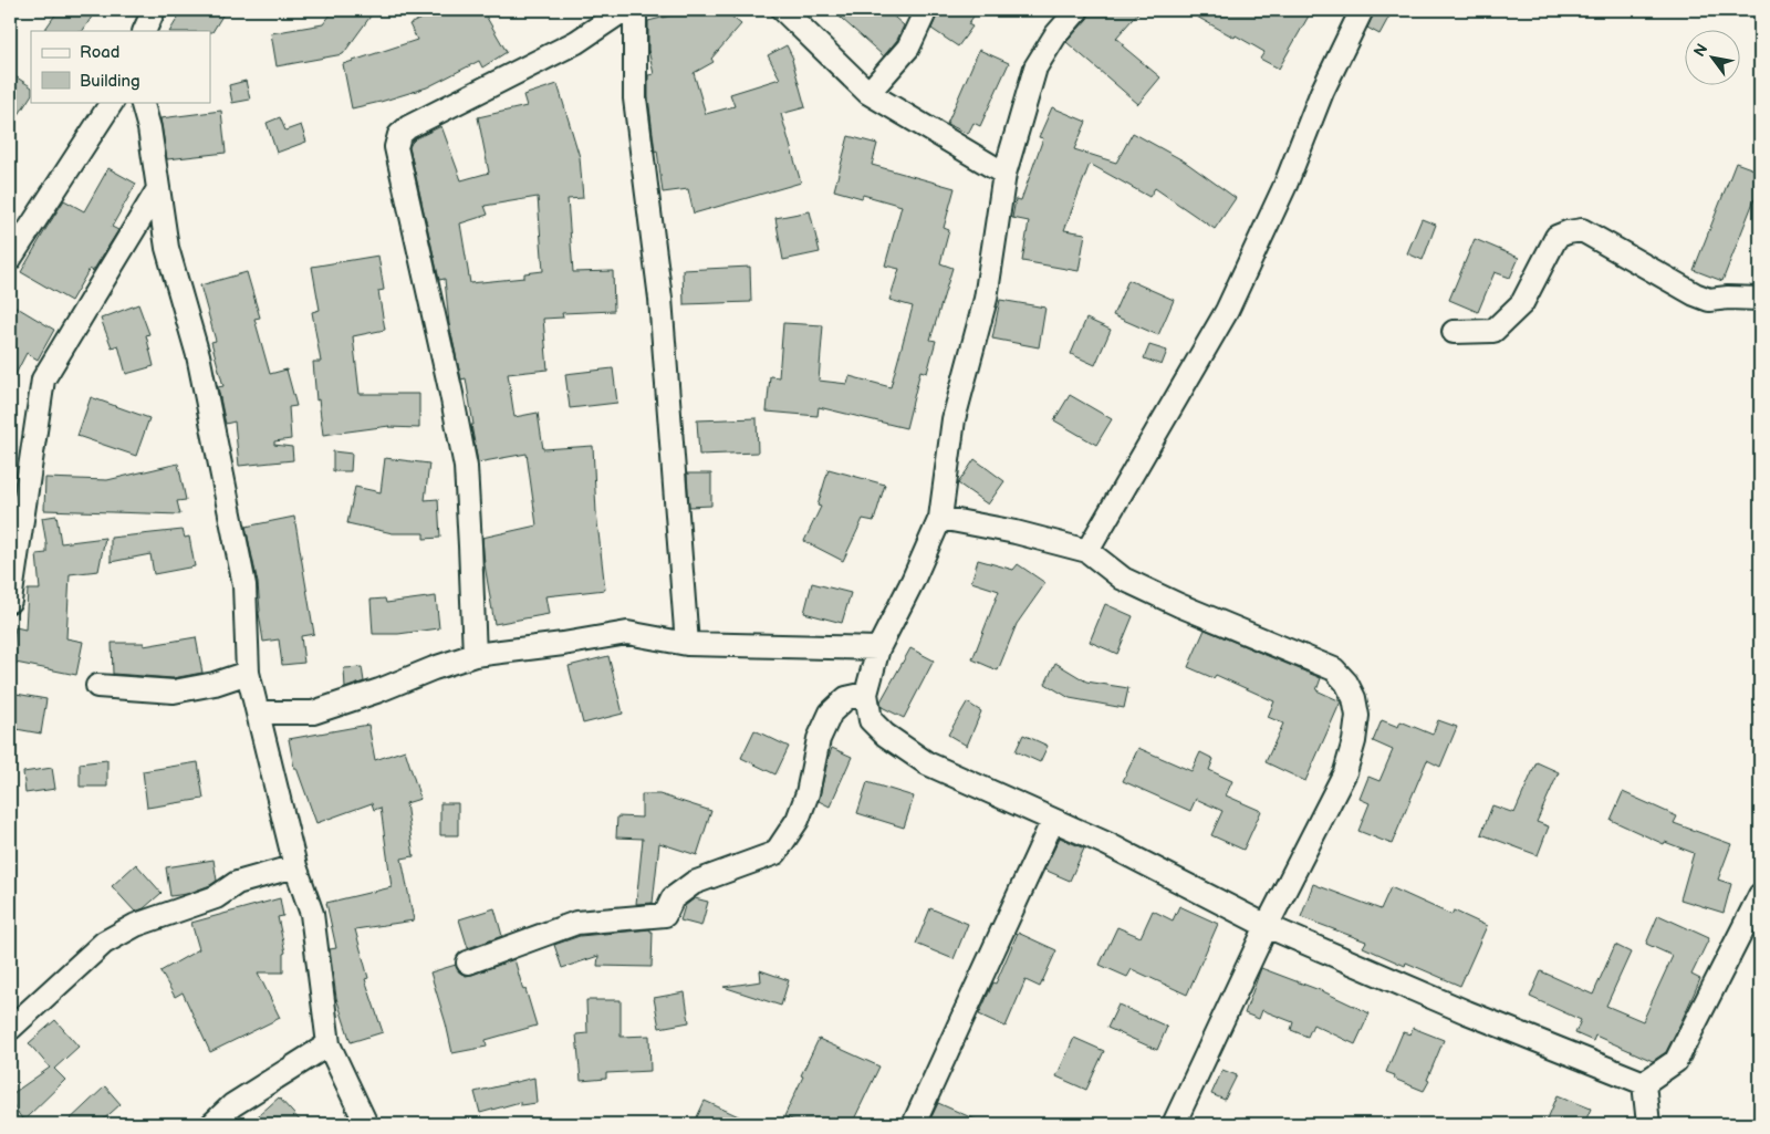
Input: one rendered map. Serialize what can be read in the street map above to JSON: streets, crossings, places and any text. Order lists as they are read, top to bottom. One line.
{"legend":["Road","Building"],"north":"top left"}
